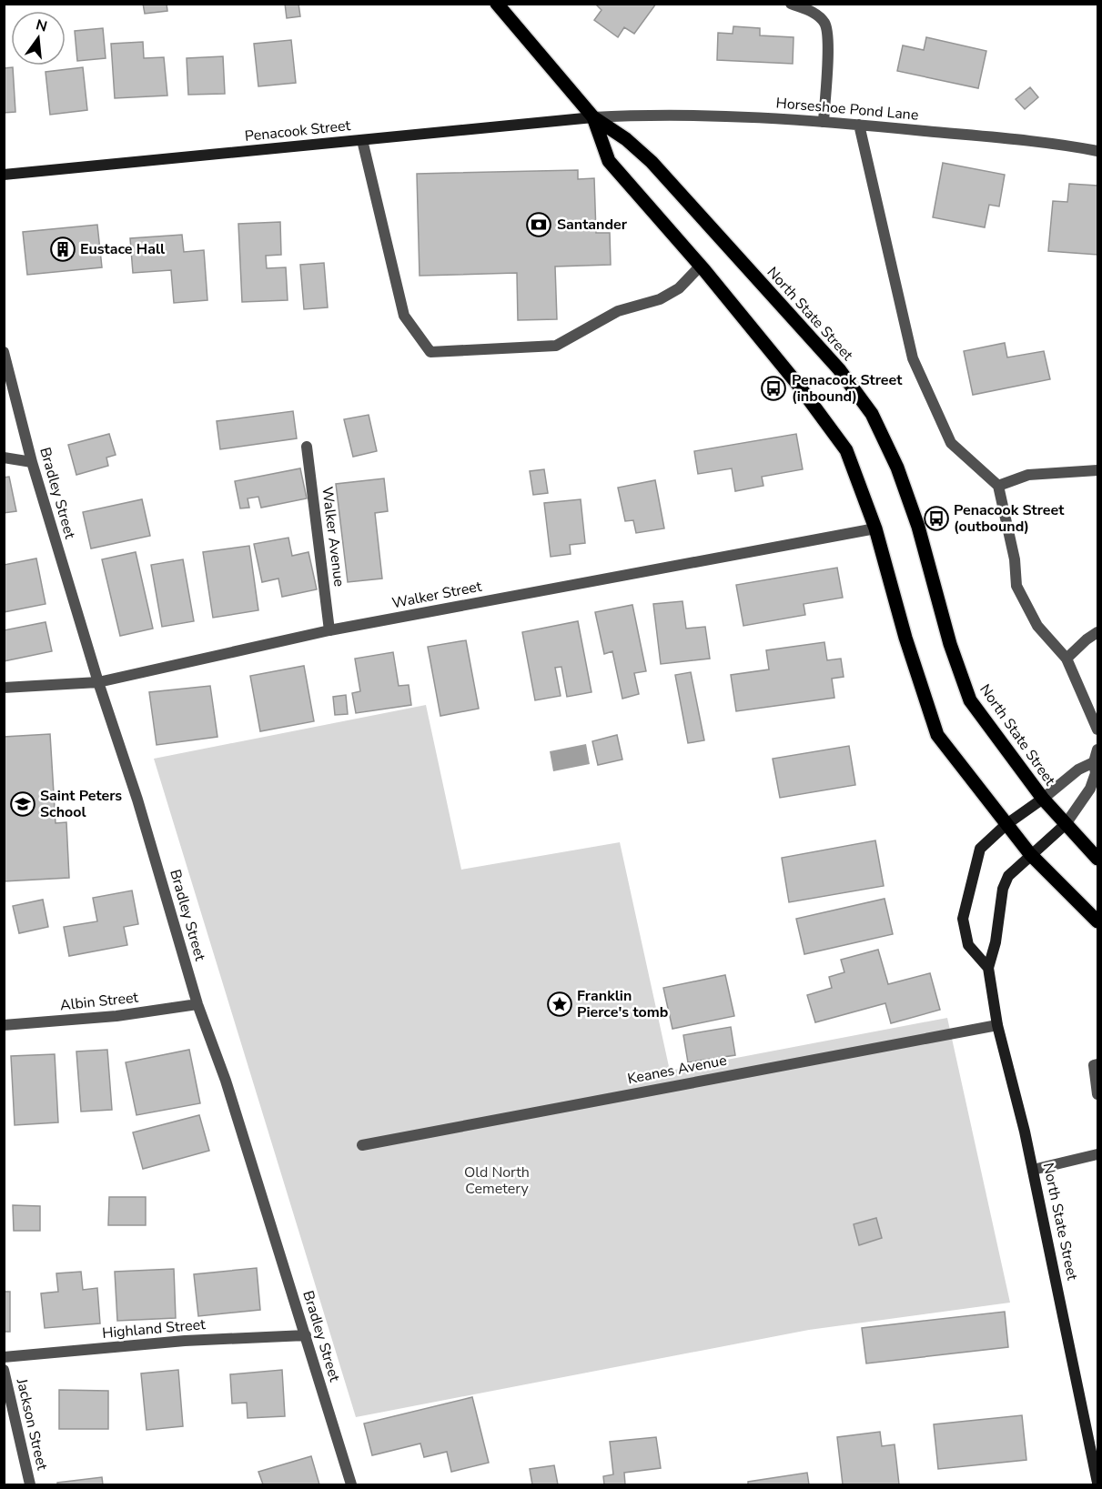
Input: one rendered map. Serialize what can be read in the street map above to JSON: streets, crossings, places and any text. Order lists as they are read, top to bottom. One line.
{"streets":{"main road":["North State Street"],"street":["Horseshoe Pond Lane","Penacook Street","Bradley Street","Walker Avenue","Walker Street","Albin Street","Keanes Avenue","Highland Street","Jackson Street"]},"crossings":[["Horseshoe Pond Lane","Penacook Street"],["Horseshoe Pond Lane","North State Street"],["Penacook Street","North State Street"],["North State Street","Walker Street"],["North State Street","Keanes Avenue"],["Bradley Street","Walker Street"],["Bradley Street","Albin Street"],["Bradley Street","Highland Street"],["Walker Avenue","Walker Street"]],"parks":["Old North Cemetery"],"places":{"bank":["Santander"],"building":["Eustace Hall"],"bus stop":["Penacook Street (inbound)","Penacook Street (outbound)"],"school or university":["Saint Peters School"],"place":["Franklin Pierce's tomb"]},"north":"top"}
